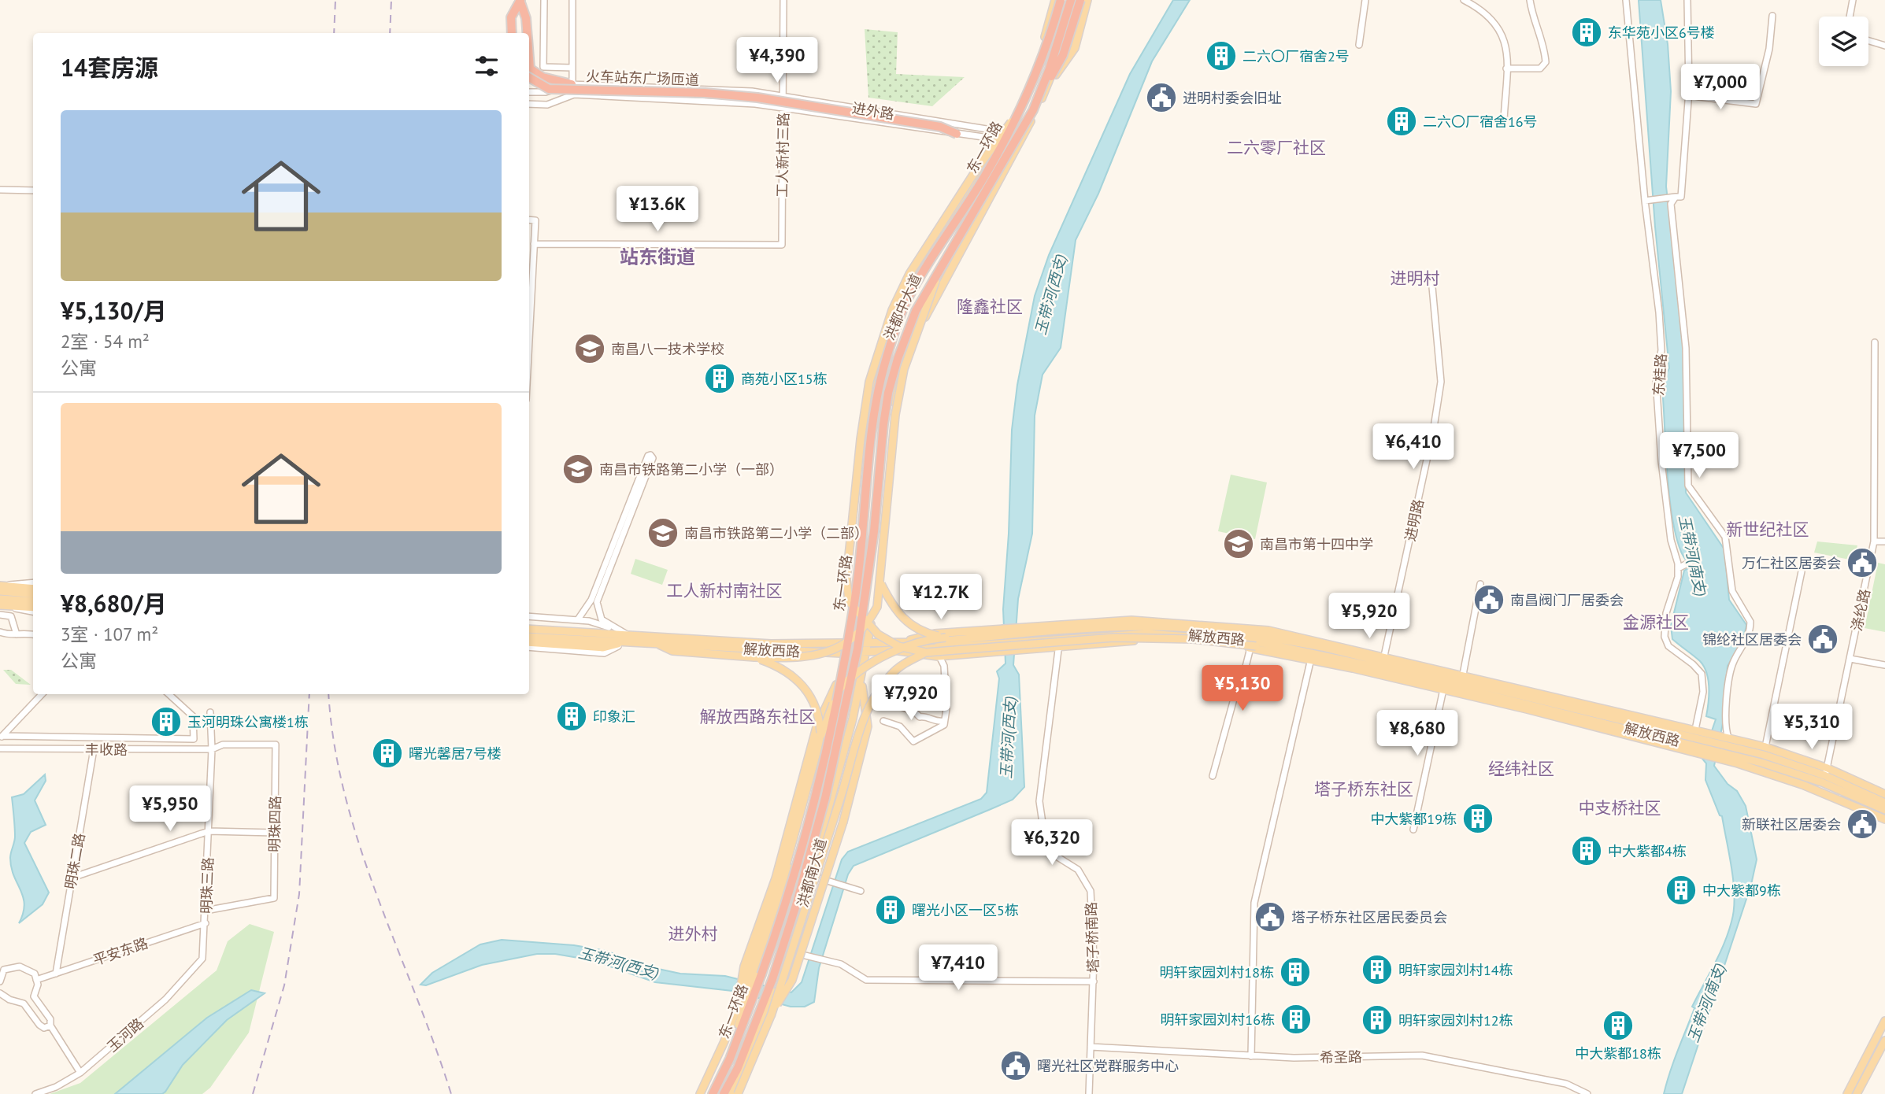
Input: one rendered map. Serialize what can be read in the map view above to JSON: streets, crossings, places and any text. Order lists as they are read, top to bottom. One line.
{"streets":{"highway":["火车站东广场匝道","东一环路"],"main road":["洪都中大道","解放西路","洪都南大道"],"street":["进外路","工人新村三路","东桂路","进明路","涤纶路","丰收路","明珠四路","明珠二路","明珠三路","塔子桥南路","平安东路","玉河路","希圣路"]},"crossings":[["火车站东广场匝道","进外路"],["进外路","工人新村三路"],["进外路","洪都中大道"],["东一环路","洪都中大道"],["东一环路","洪都南大道"],["洪都中大道","解放西路"],["洪都中大道","洪都南大道"],["东桂路","解放西路"],["进明路","解放西路"],["涤纶路","解放西路"],["解放西路","洪都南大道"],["解放西路","塔子桥南路"],["丰收路","明珠四路"],["丰收路","明珠二路"],["丰收路","明珠三路"],["明珠四路","明珠三路"],["明珠二路","平安东路"],["明珠三路","平安东路"],["明珠三路","玉河路"],["塔子桥南路","希圣路"]],"districts":["二六零厂社区","站东街道","进明村","隆鑫社区","新世纪社区","工人新村南社区","金源社区","解放西路东社区","经纬社区","塔子桥东社区","中支桥社区","进外村"],"water":["玉带河(西支)","玉带河(南支)"],"places":{"building":["东华苑小区6号楼","二六〇厂宿舍2号","二六〇厂宿舍16号","商苑小区15栋","印象汇","玉河明珠公寓楼1栋","曙光馨居7号楼","中大紫都19栋","中大紫都4栋","中大紫都9栋","曙光小区一区5栋","明轩家园刘村14栋","明轩家园刘村18栋","明轩家园刘村16栋","明轩家园刘村12栋","中大紫都18栋"],"public building":["进明村委会旧址","万仁社区居委会","南昌阀门厂居委会","锦纶社区居委会","新联社区居委会","塔子桥东社区居民委员会","曙光社区党群服务中心"],"school or university":["南昌八一技术学校","南昌市铁路第二小学（一部）","南昌市铁路第二小学（二部）","南昌市第十四中学"]},"page":{"heading":"14套房源","price":["¥4,390","¥7,000","¥13.6K","¥6,410","¥7,500","¥12.7K","¥5,920","¥5,130","¥7,920","¥5,310","¥8,680","¥5,950","¥6,320","¥7,410"],"list":[{"name":"¥5,130/月","note":"2室 · 54 m² · 公寓"},{"name":"¥8,680/月","note":"3室 · 107 m² · 公寓"}]}}
